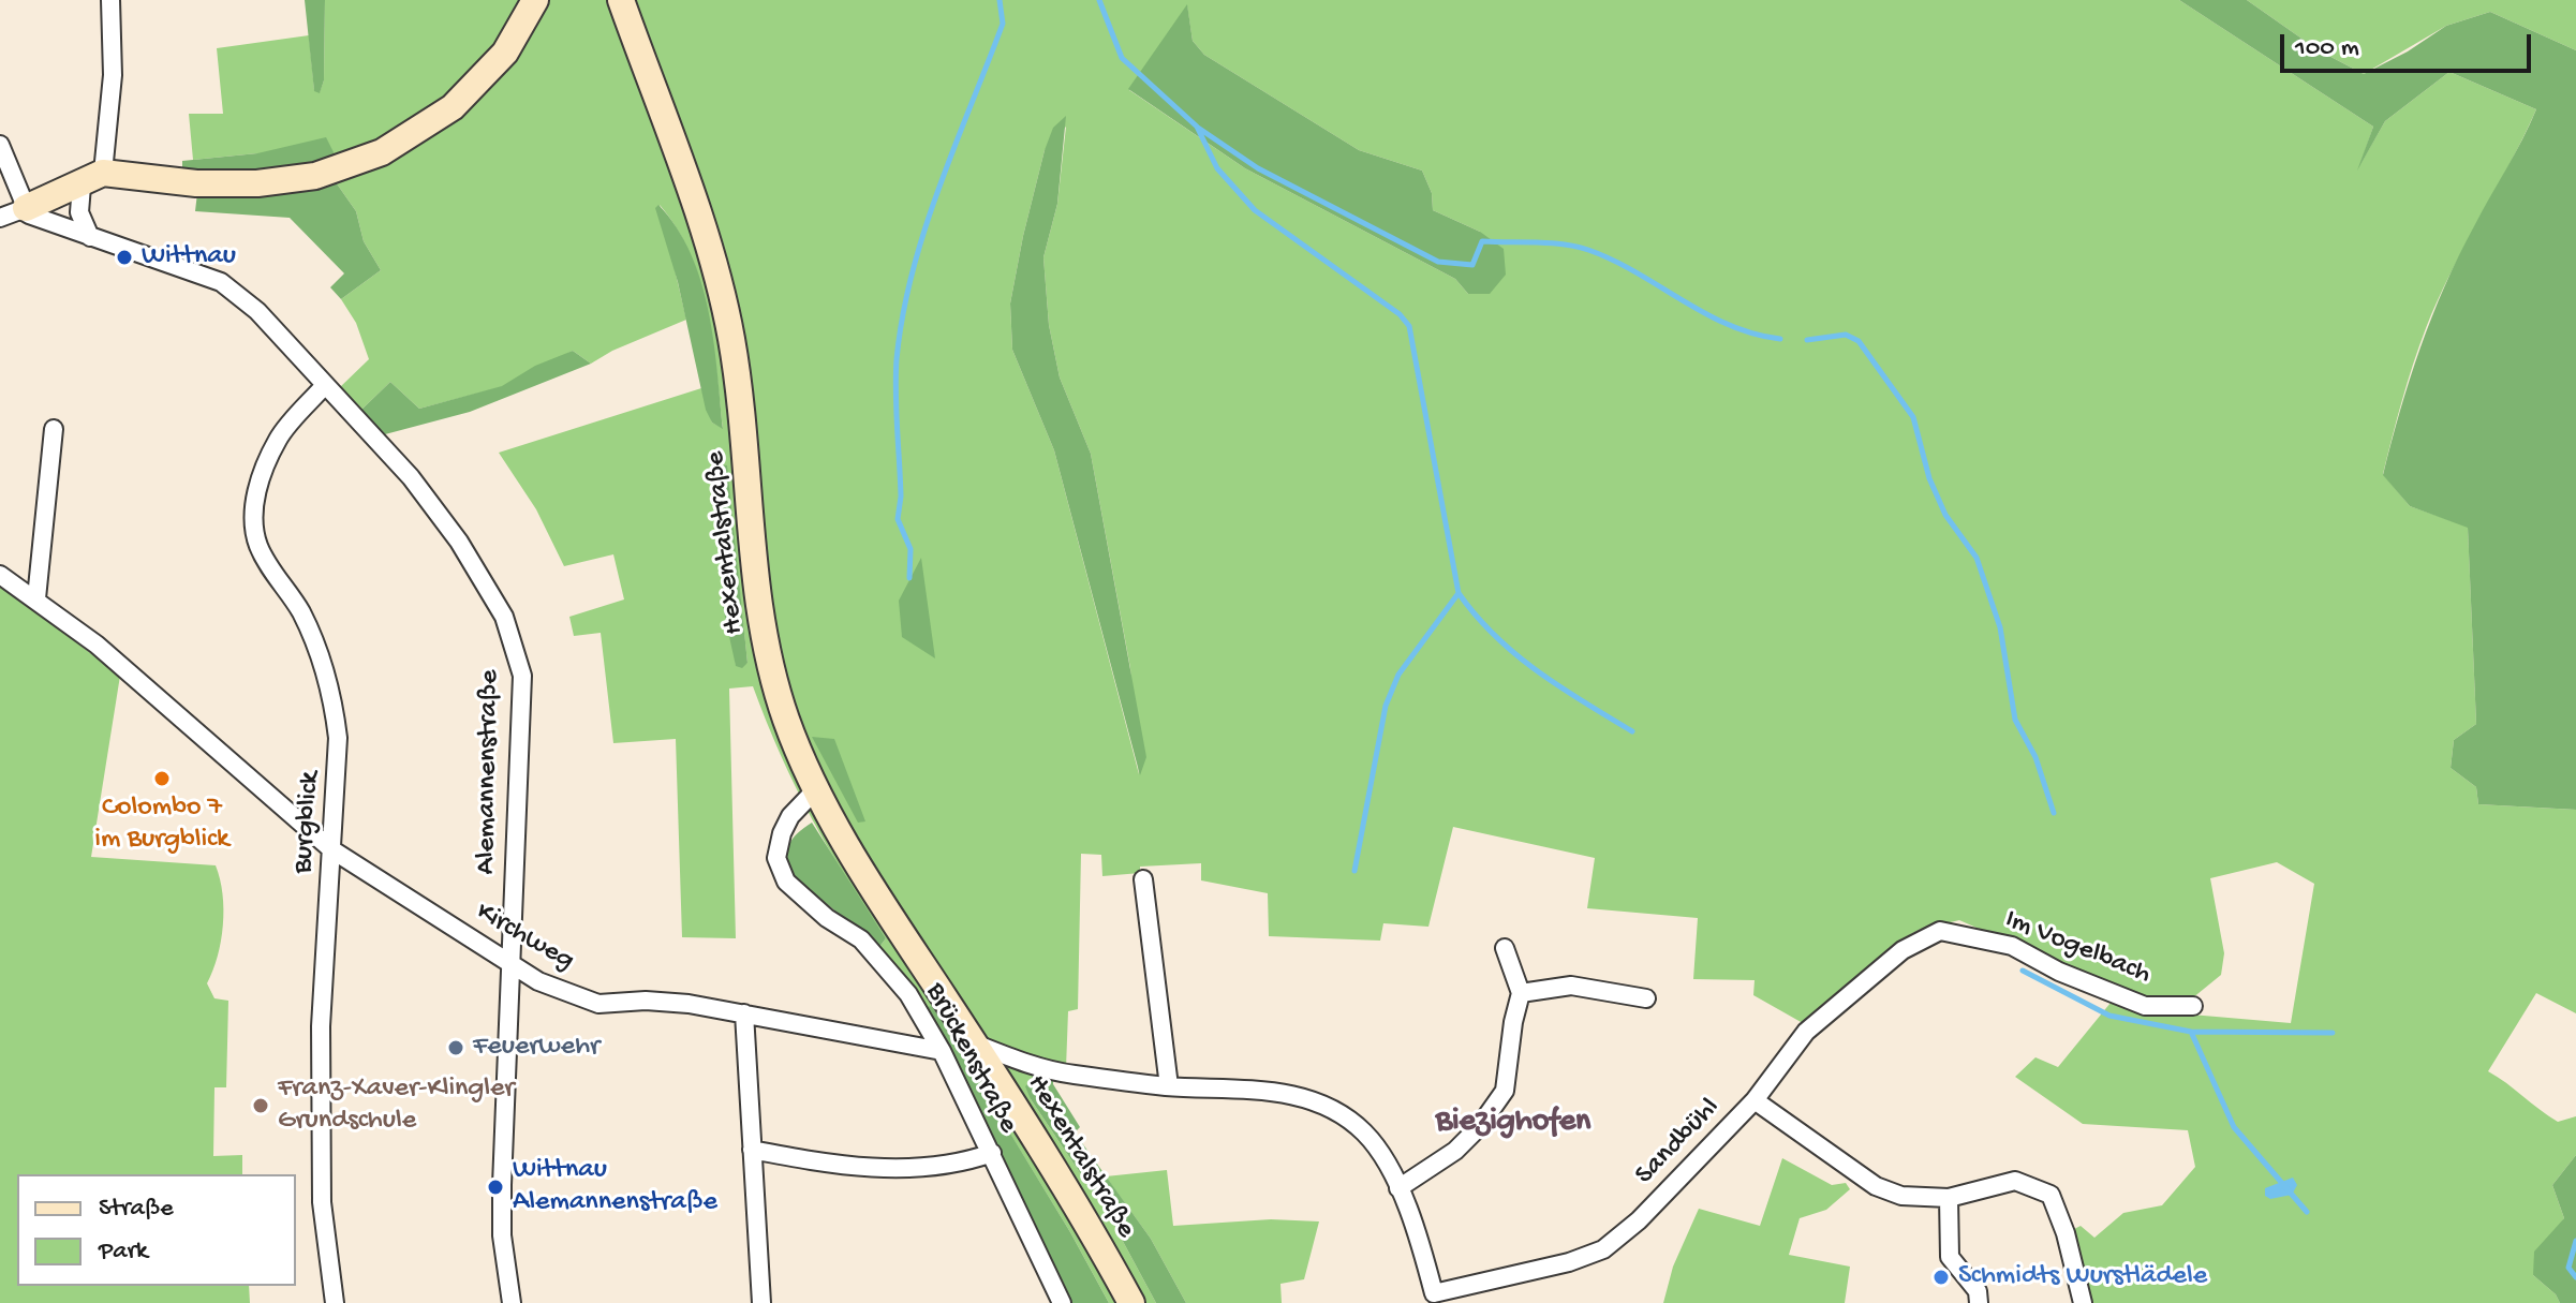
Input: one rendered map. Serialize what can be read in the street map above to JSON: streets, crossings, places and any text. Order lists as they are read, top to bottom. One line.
{"streets":{"main road":["Hexentalstraße"],"street":["Alemannenstraße","Burgblick","Kirchweg","Im Vogelbach","Brückenstraße","Sandbühl"]},"crossings":[["Hexentalstraße","Brückenstraße"],["Hexentalstraße","Sandbühl"],["Alemannenstraße","Burgblick"],["Alemannenstraße","Kirchweg"],["Burgblick","Kirchweg"],["Kirchweg","Brückenstraße"],["Im Vogelbach","Sandbühl"]],"districts":["Biezighofen"],"places":["Wittnau","Colombo 7 im Burgblick","Feuerwehr","Franz-Xaver-Klingler Grundschule","Wittnau Alemannenstraße","Schmidts Wurstlädele"],"legend":["Straße","Park"],"scale_bar":"100 m"}
